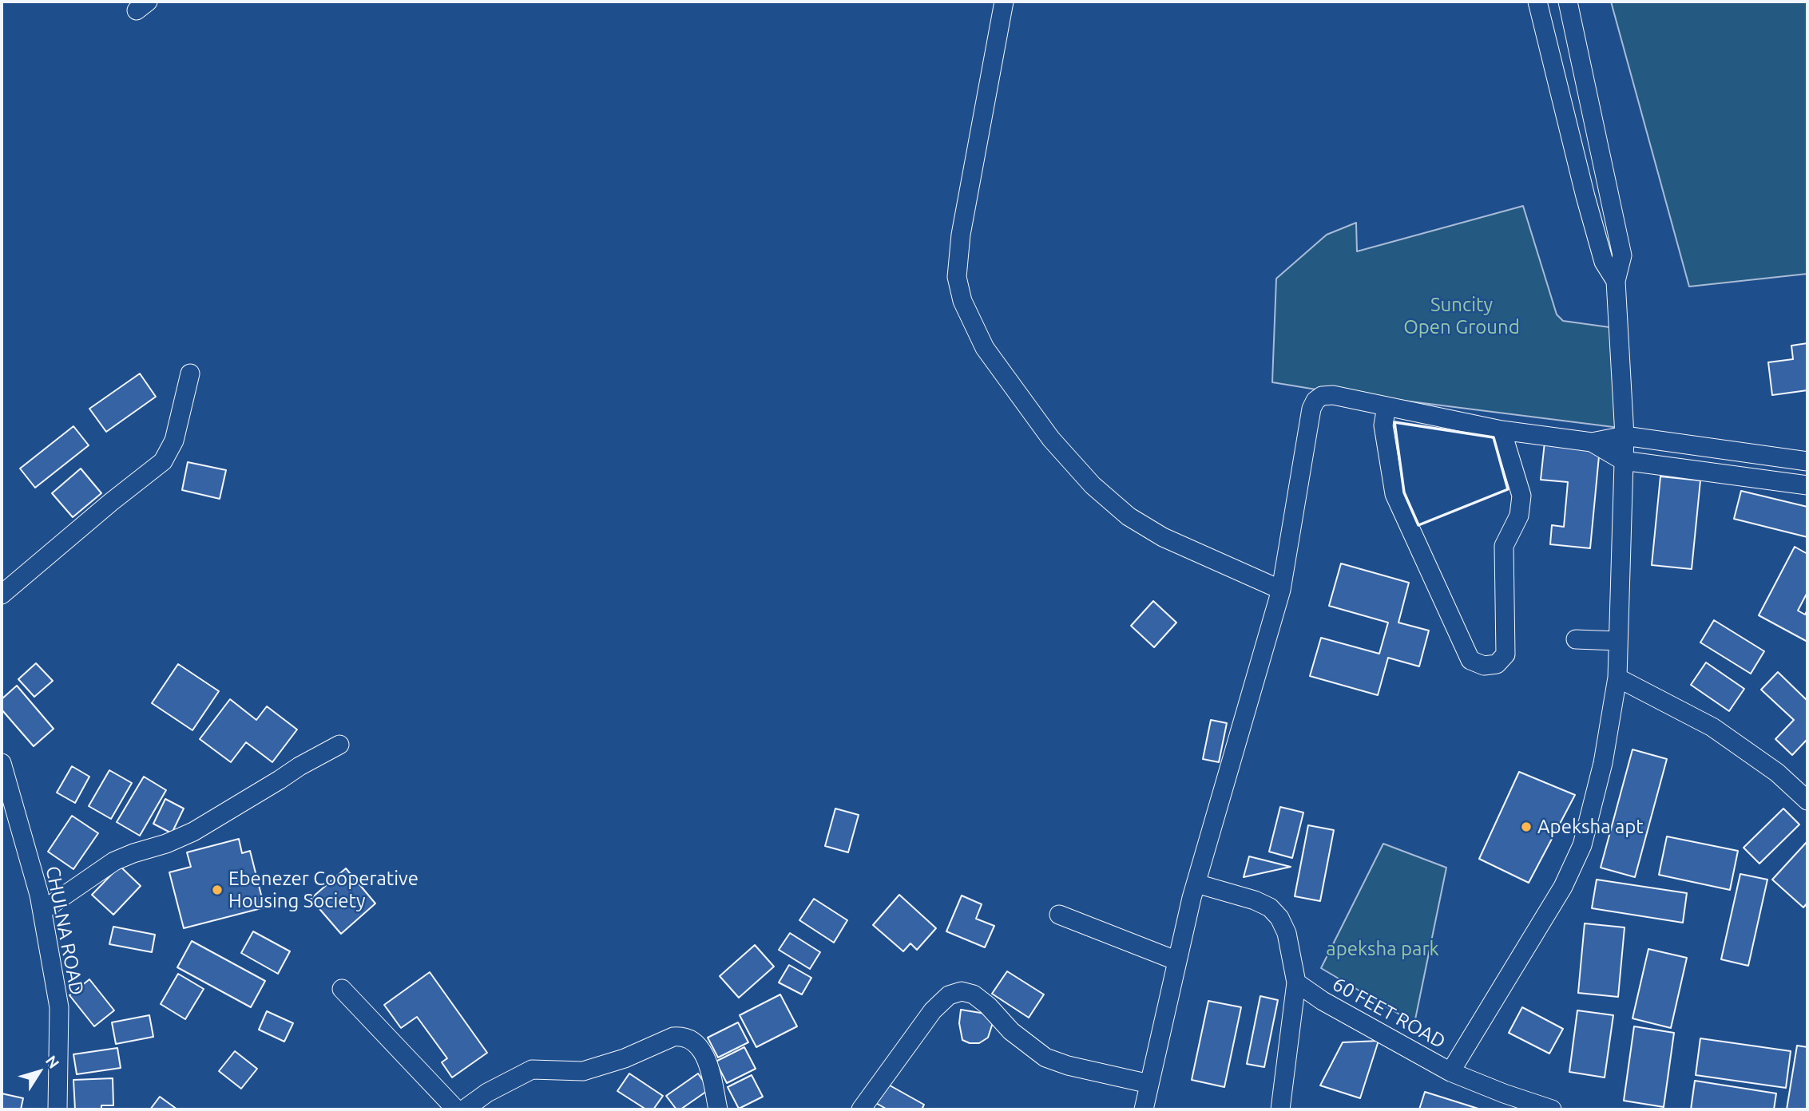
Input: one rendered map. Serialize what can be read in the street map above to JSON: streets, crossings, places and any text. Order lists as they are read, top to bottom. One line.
{"streets":{"street":["CHULNA ROAD","60 FEET ROAD"]},"parks":["Suncity Open Ground","apeksha park"],"places":["Apeksha apt","Ebenezer Cooperative Housing Society"],"north":"top right"}
